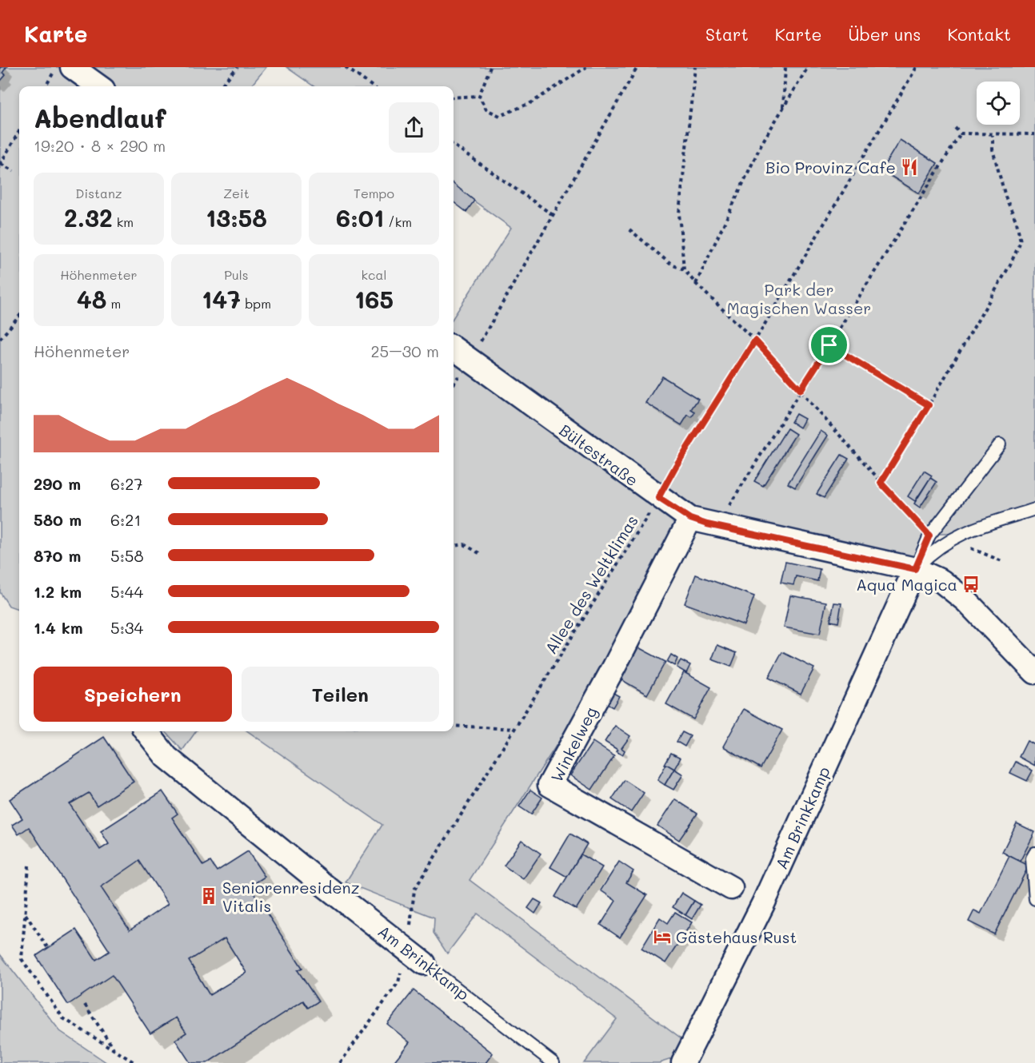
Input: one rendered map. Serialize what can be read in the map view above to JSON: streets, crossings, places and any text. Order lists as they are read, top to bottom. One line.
{"streets":{"street":["Bültestraße","Winkelweg","Am Brinkkamp"],"path":["Allee des Weltklimas"]},"crossings":[["Bültestraße","Allee des Weltklimas"],["Bültestraße","Winkelweg"],["Bültestraße","Am Brinkkamp"],["Allee des Weltklimas","Am Brinkkamp"]],"parks":["Park der Magischen Wasser"],"places":{"restaurant":["Bio Provinz Cafe"],"bus stop":["Aqua Magica"],"building":["Seniorenresidenz Vitalis"],"hotel":["Gästehaus Rust"]},"page":{"header":"Karte","nav":["Start","Karte","Über uns","Kontakt"],"heading":["Abendlauf","19:20 · 8 × 290 m"],"stats":[["Distanz","2.32 km"],["Zeit","13:58"],["Tempo","6:01 /km"],["Höhenmeter","48 m"],["Puls","147 bpm"],["kcal","165"]],"chart":["Höhenmeter","25–30 m"],"list":[{"name":"290 m","note":"6:27"},{"name":"580 m","note":"6:21"},{"name":"870 m","note":"5:58"},{"name":"1.2 km","note":"5:44"},{"name":"1.4 km","note":"5:34"}],"buttons":["Speichern","Teilen"]}}
